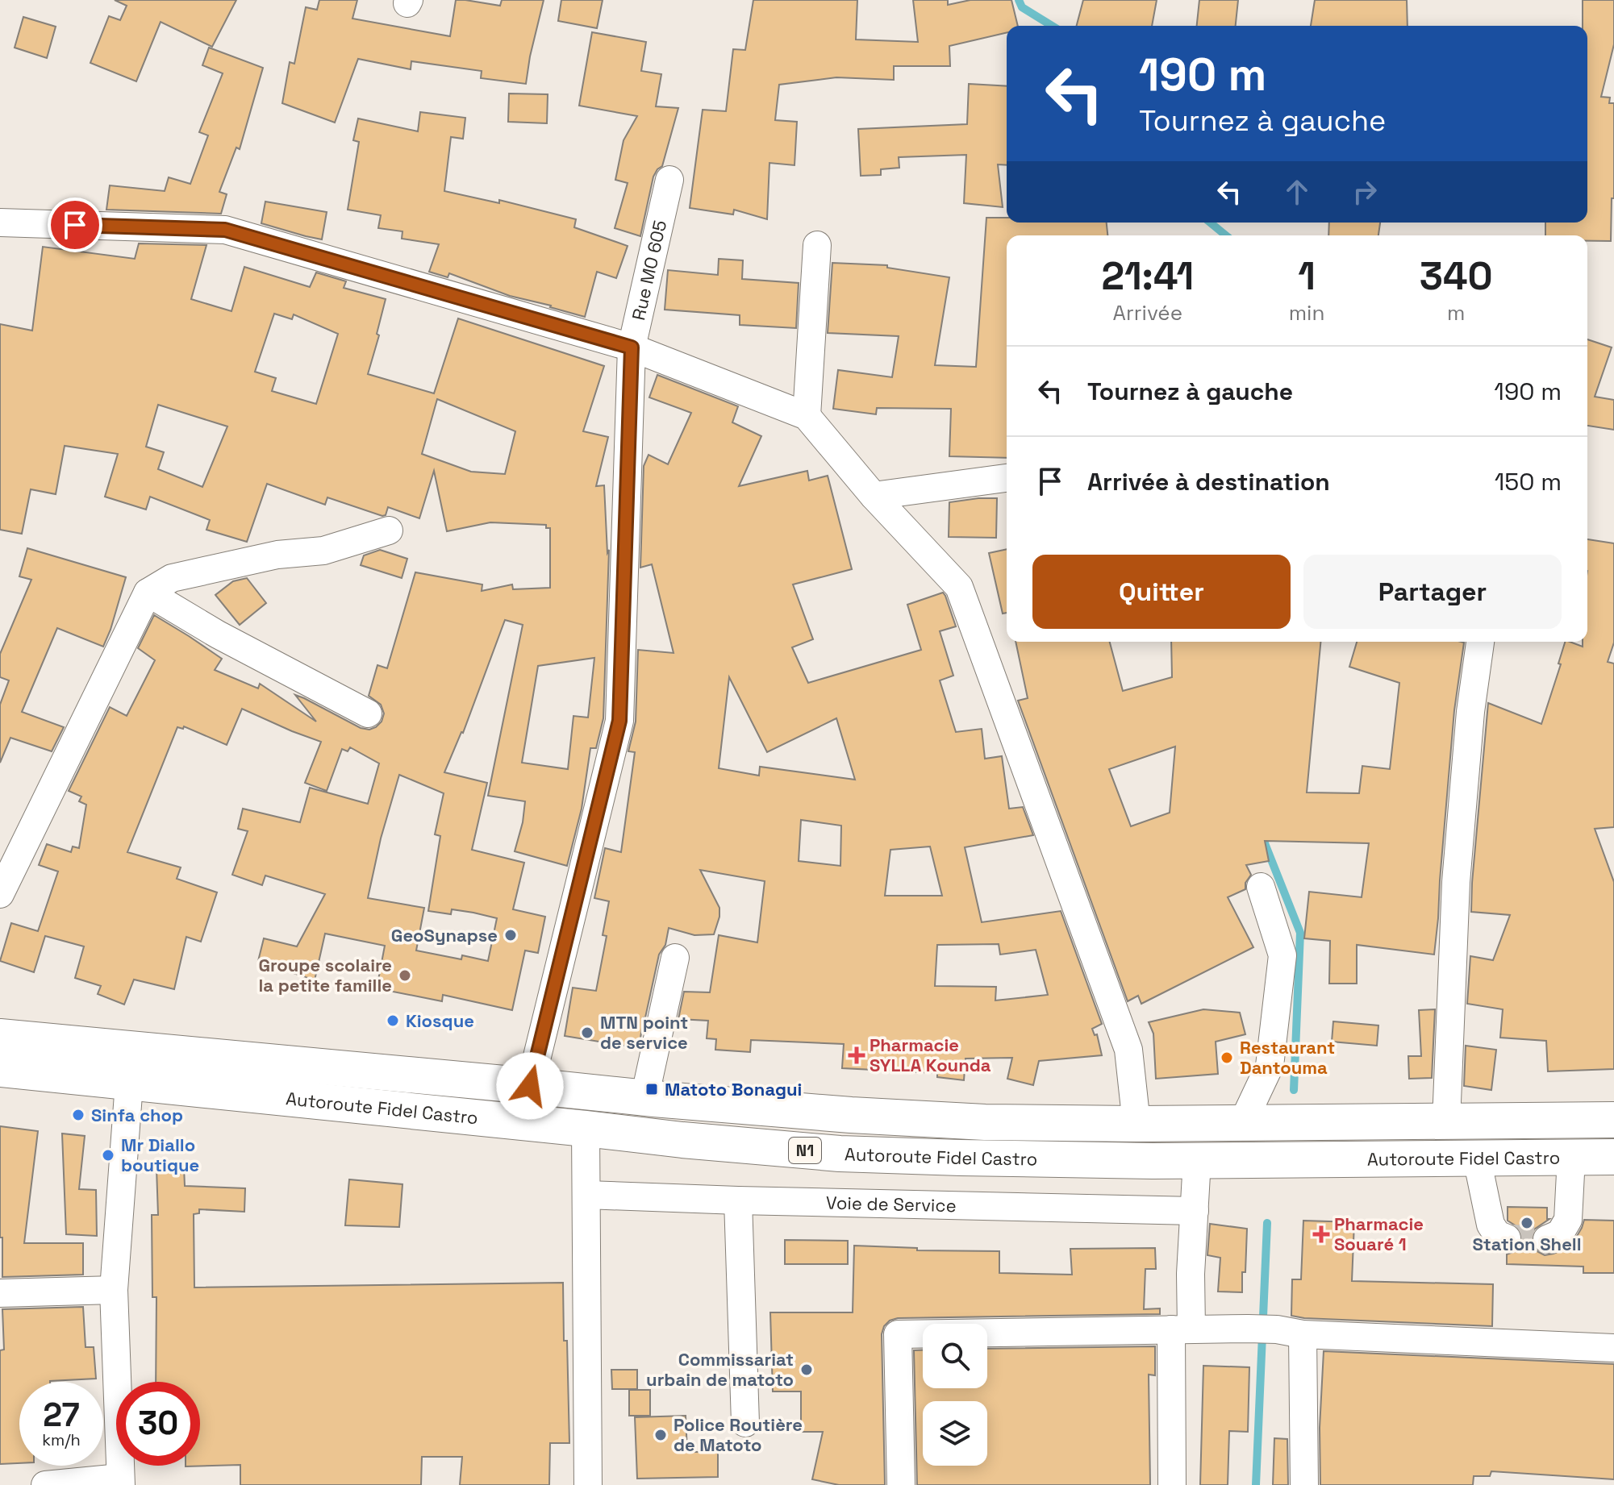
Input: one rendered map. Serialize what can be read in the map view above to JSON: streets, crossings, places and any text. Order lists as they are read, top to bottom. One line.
{"streets":{"highway":["Autoroute Fidel Castro","N1"],"street":["Rue MO 605","Voie de Service"]},"crossings":[["Rue MO 605","Autoroute Fidel Castro"]],"places":{"other":["GeoSynapse","Groupe scolaire la petite famille","Kiosque","MTN point de service","Restaurant Dantouma","Sinfa chop","Mr Diallo boutique","Station Shell","Commissariat urbain de matoto","Police Routière de Matoto"],"health":["Pharmacie SYLLA Kounda","Pharmacie Souaré 1"],"transit":["Matoto Bonagui"]},"page":{"turn":["190 m","Tournez à gauche"],"eta":["21:41","Arrivée","1","min","340","m"],"list":[{"name":"Tournez à gauche","value":"190 m"},{"name":"Arrivée à destination","value":"150 m"}],"buttons":["Quitter","Partager"],"speed":"27 km/h","limit":"30"}}
